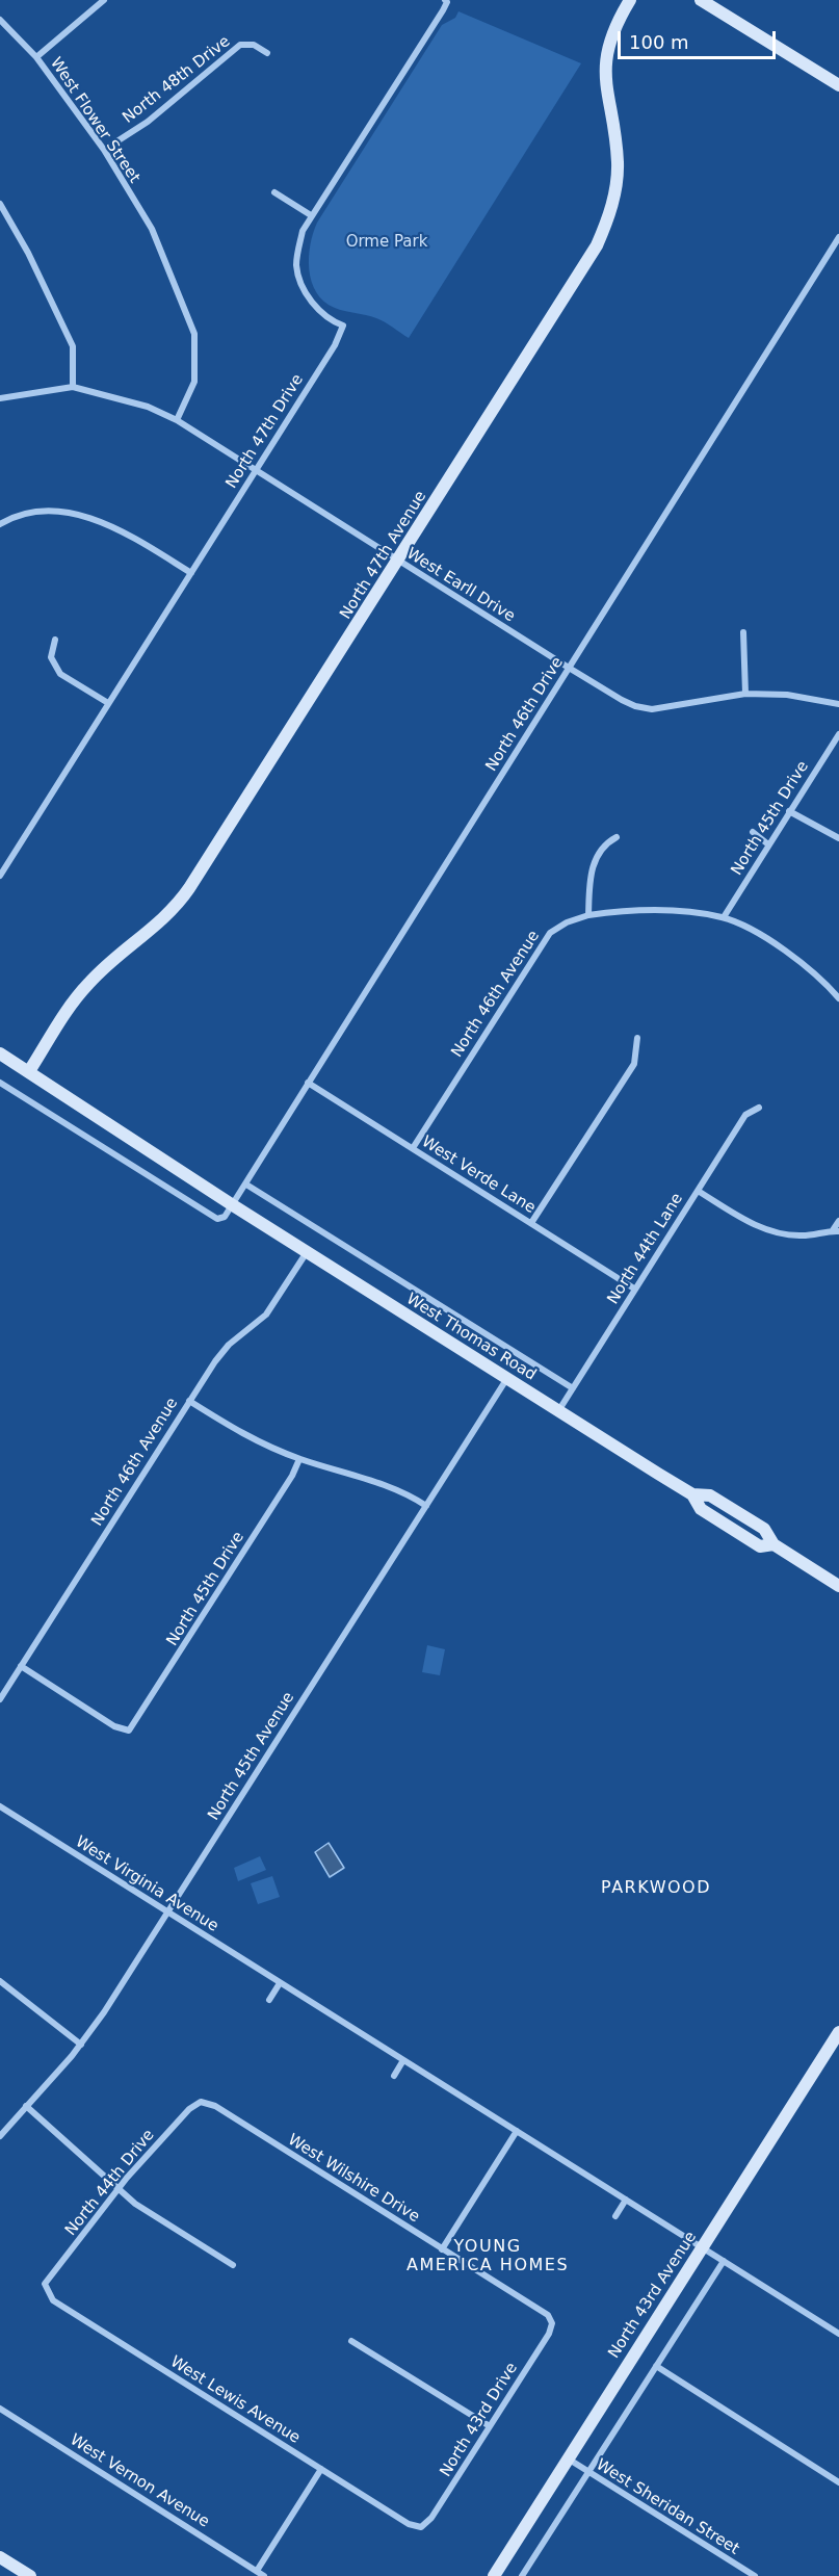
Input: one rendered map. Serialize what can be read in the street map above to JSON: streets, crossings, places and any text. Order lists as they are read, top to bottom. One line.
{"streets":{"main road":["North 47th Avenue","West Thomas Road","North 43rd Avenue"],"street":["North 48th Drive","West Flower Street","North 47th Drive","West Earll Drive","North 46th Drive","North 45th Drive","North 46th Avenue","West Verde Lane","North 44th Lane","North 45th Avenue","West Virginia Avenue","West Wilshire Drive","North 44th Drive","West Lewis Avenue","North 43rd Drive","West Vernon Avenue","West Sheridan Street"]},"crossings":[["North 48th Drive","West Flower Street"],["West Flower Street","West Earll Drive"],["North 47th Drive","West Earll Drive"],["North 47th Avenue","West Earll Drive"],["North 47th Avenue","West Thomas Road"],["West Earll Drive","North 46th Drive"],["North 46th Drive","West Verde Lane"],["North 46th Drive","West Thomas Road"],["North 45th Drive","North 46th Avenue"],["North 46th Avenue","West Verde Lane"],["North 46th Avenue","West Thomas Road"],["West Verde Lane","North 44th Lane"],["North 44th Lane","West Thomas Road"],["West Thomas Road","North 45th Avenue"],["North 45th Avenue","West Virginia Avenue"],["West Virginia Avenue","North 43rd Avenue"],["West Wilshire Drive","North 44th Drive"],["West Wilshire Drive","North 43rd Drive"],["North 44th Drive","West Lewis Avenue"],["North 43rd Avenue","West Sheridan Street"],["West Lewis Avenue","North 43rd Drive"]],"districts":["PARKWOOD","YOUNG AMERICA HOMES"],"parks":["Orme Park"],"scale_bar":"100 m"}
